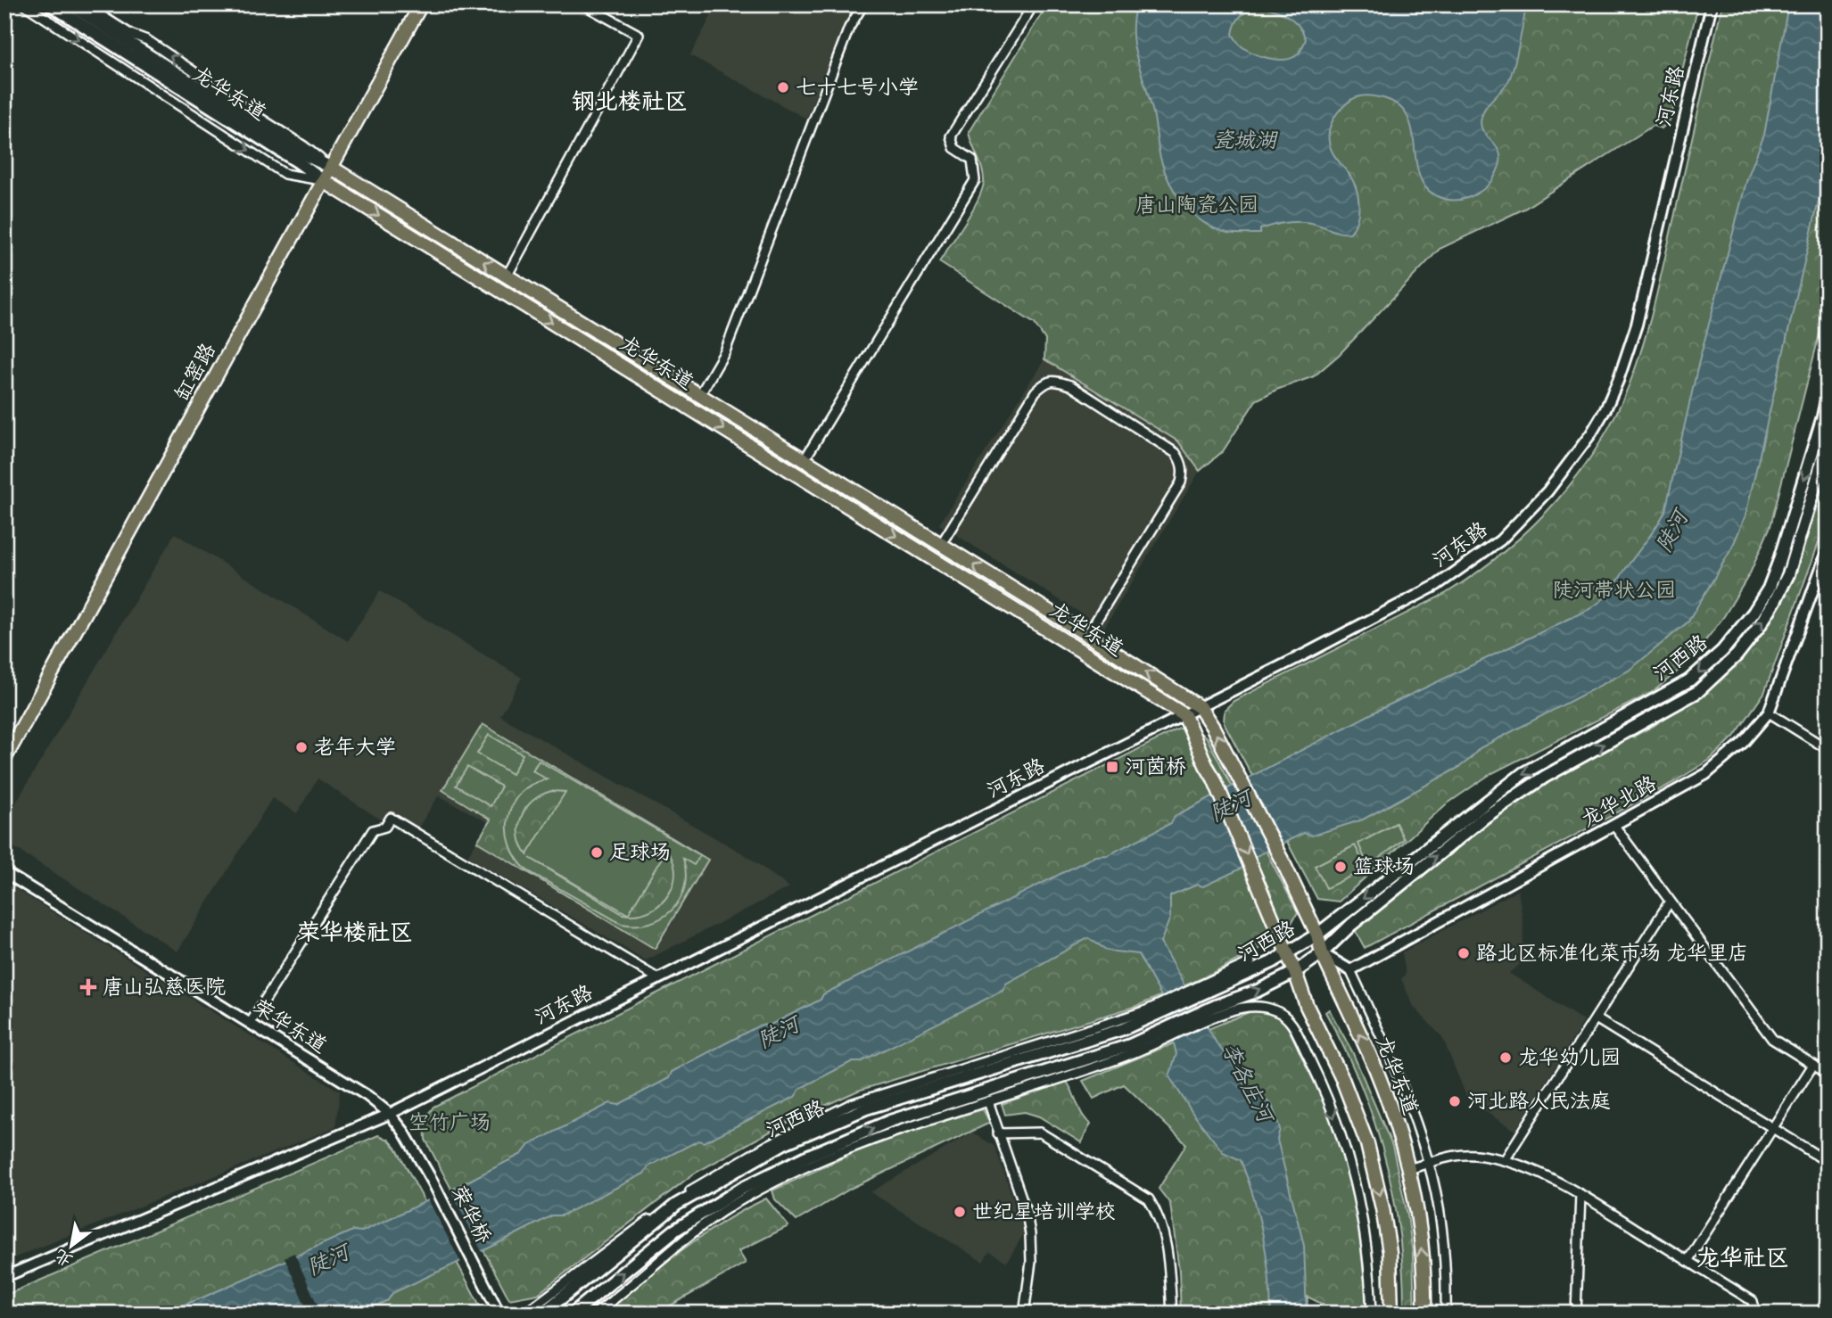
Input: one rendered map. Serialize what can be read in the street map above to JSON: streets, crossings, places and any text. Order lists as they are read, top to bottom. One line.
{"streets":{"main road":["龙华东道","缸窑路","河西路"],"street":["河东路","龙华北路","荣华东道","荣华桥"]},"crossings":[["龙华东道","河东路"],["龙华东道","缸窑路"],["龙华东道","河西路"],["河东路","荣华东道"],["荣华东道","荣华桥"]],"districts":["钢北楼社区","荣华楼社区","龙华社区"],"water":["瓷城湖","陡河","李各庄河"],"parks":["唐山陶瓷公园","陡河带状公园","空竹广场"],"places":{"other":["七十七号小学","老年大学","足球场","篮球场","路北区标准化菜市场 龙华里店","龙华幼儿园","河北路人民法庭","世纪星培训学校"],"transit":["河茵桥"],"health":["唐山弘慈医院"]},"north":"bottom left"}
